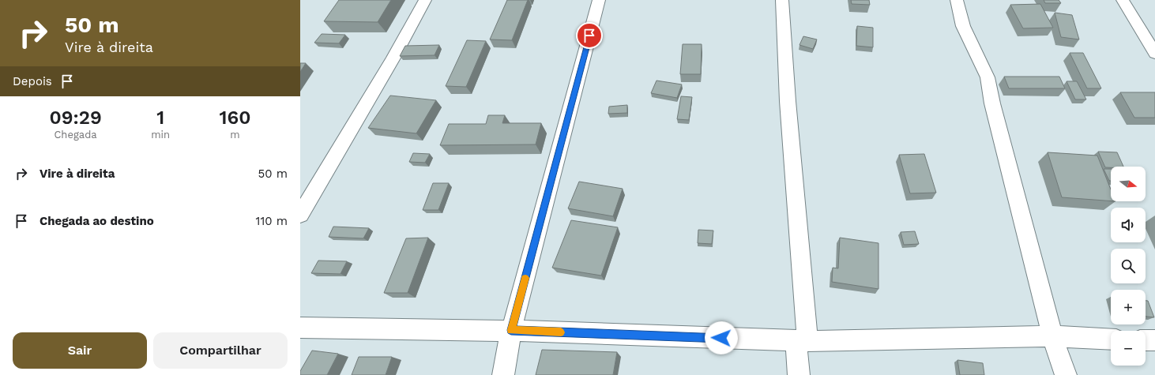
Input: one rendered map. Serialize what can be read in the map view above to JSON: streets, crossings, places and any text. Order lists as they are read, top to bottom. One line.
{"north":"right","page":{"turn":["50 m","Vire à direita"],"then":"Depois","eta":["09:29","Chegada","1","min","160","m"],"list":[{"name":"Vire à direita","value":"50 m"},{"name":"Chegada ao destino","value":"110 m"}],"map_buttons":["+","−"],"buttons":["Sair","Compartilhar"]}}
